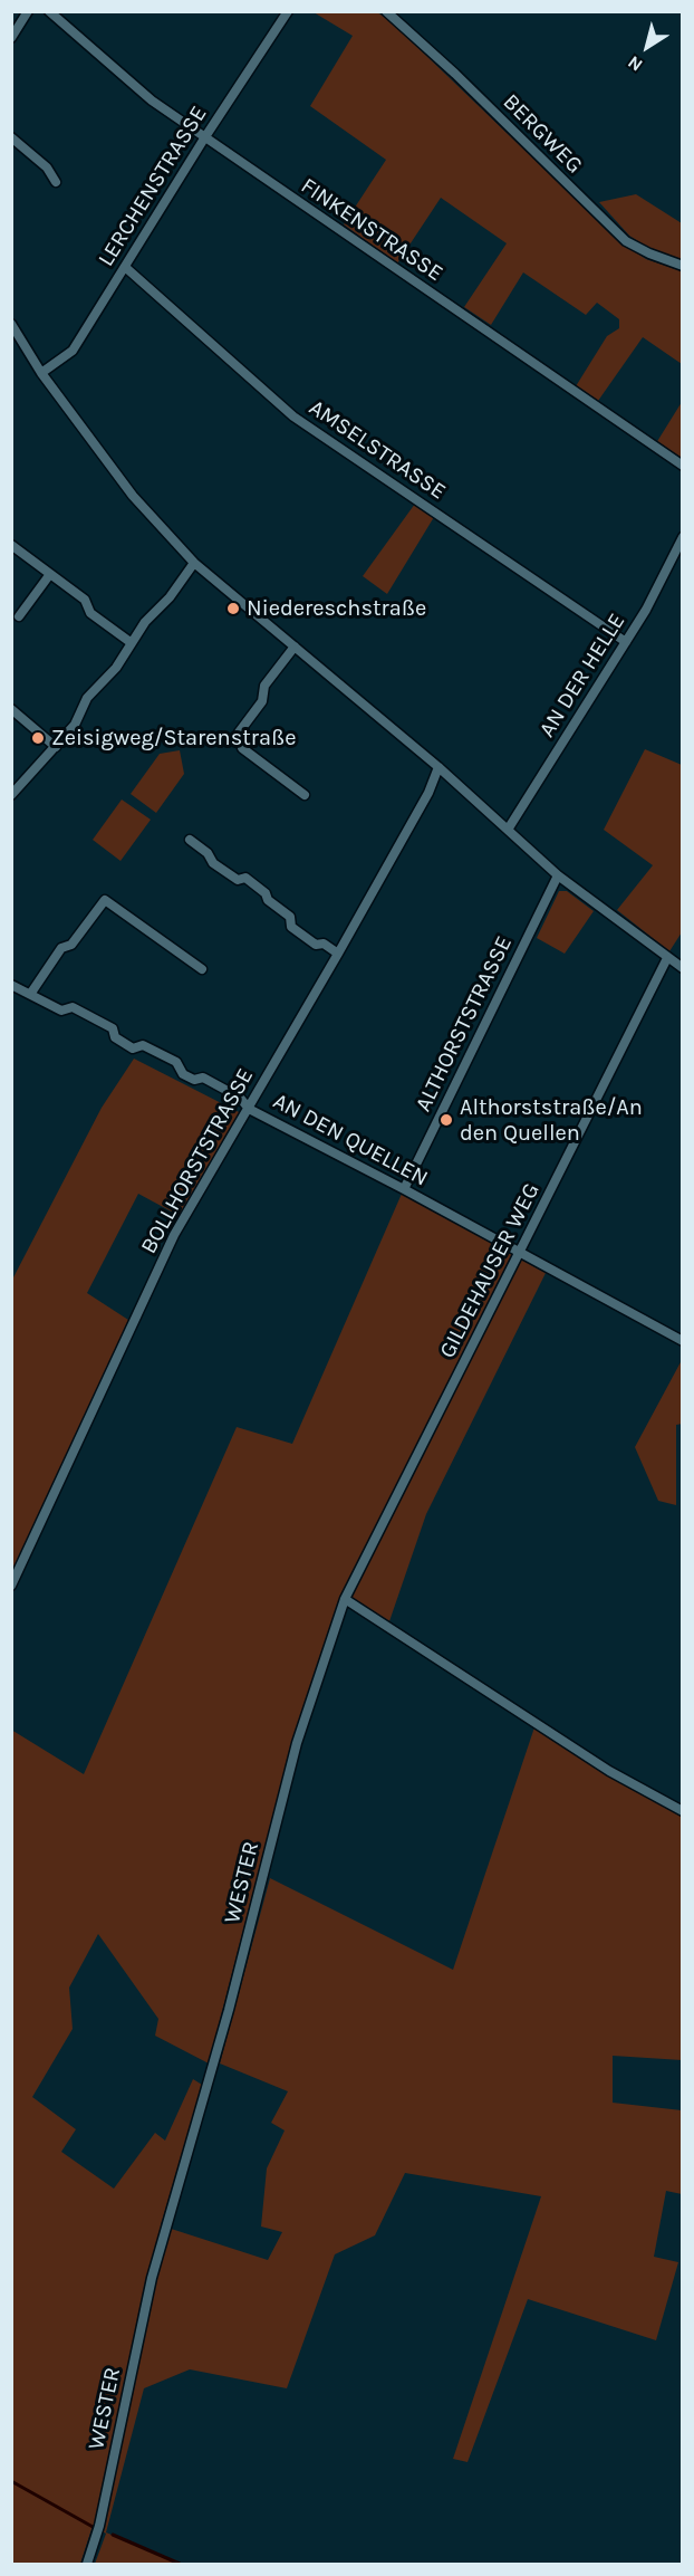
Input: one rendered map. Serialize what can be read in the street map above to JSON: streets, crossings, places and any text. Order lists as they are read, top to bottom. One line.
{"streets":{"street":["BERGWEG","LERCHENSTRASSE","FINKENSTRASSE","AMSELSTRASSE","AN DER HELLE","ALTHORSTSTRASSE","AN DEN QUELLEN","BOLLHORSTSTRASSE","GILDEHAUSER WEG","WESTER"]},"crossings":[["LERCHENSTRASSE","FINKENSTRASSE"],["LERCHENSTRASSE","AMSELSTRASSE"],["AMSELSTRASSE","AN DER HELLE"],["ALTHORSTSTRASSE","AN DEN QUELLEN"],["AN DEN QUELLEN","BOLLHORSTSTRASSE"],["AN DEN QUELLEN","GILDEHAUSER WEG"],["GILDEHAUSER WEG","WESTER"]],"places":["Niedereschstraße","Zeisigweg/Starenstraße","Althorststraße/An den Quellen"],"north":"bottom left"}
